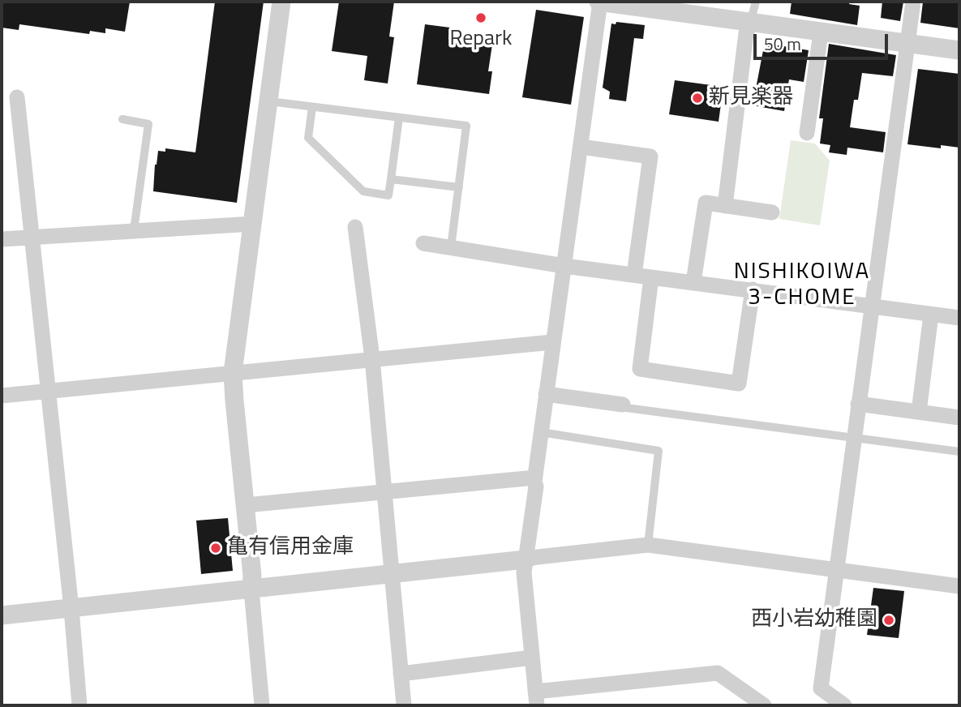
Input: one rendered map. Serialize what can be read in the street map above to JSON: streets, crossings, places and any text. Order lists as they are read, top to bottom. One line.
{"districts":["NISHIKOIWA 3-CHOME"],"places":["Repark","新見楽器","亀有信用金庫","西小岩幼稚園"],"scale_bar":"50 m"}
